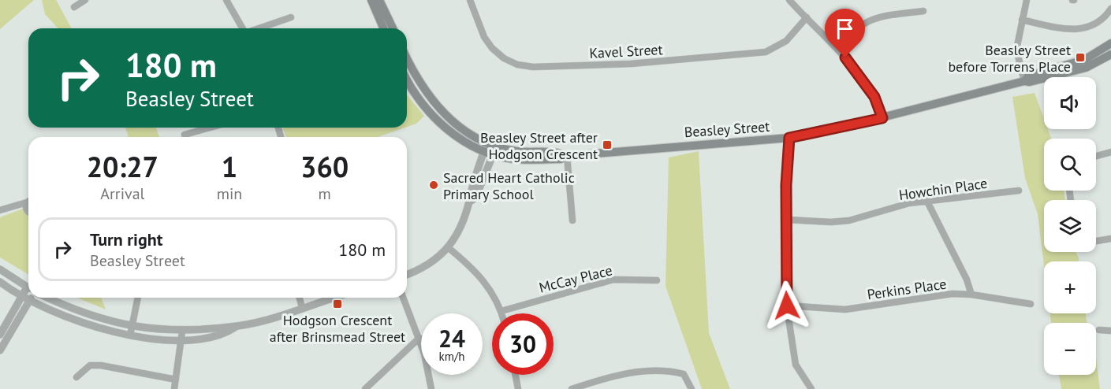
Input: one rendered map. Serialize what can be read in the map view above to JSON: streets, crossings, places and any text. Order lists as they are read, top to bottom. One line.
{"streets":{"main road":["Beasley Street"],"street":["Kavel Street","Howchin Place","McCay Place","Perkins Place"]},"places":{"transit":["Beasley Street before Torrens Place","Beasley Street after Hodgson Crescent","Hodgson Crescent after Brinsmead Street"],"other":["Sacred Heart Catholic Primary School"]},"page":{"turn":["180 m","Beasley Street"],"map_buttons":["+","−"],"eta":["20:27","Arrival","1","min","360","m"],"list":[{"name":"Turn right","note":"Beasley Street","value":"180 m"}],"speed":"24 km/h","limit":"30"}}
